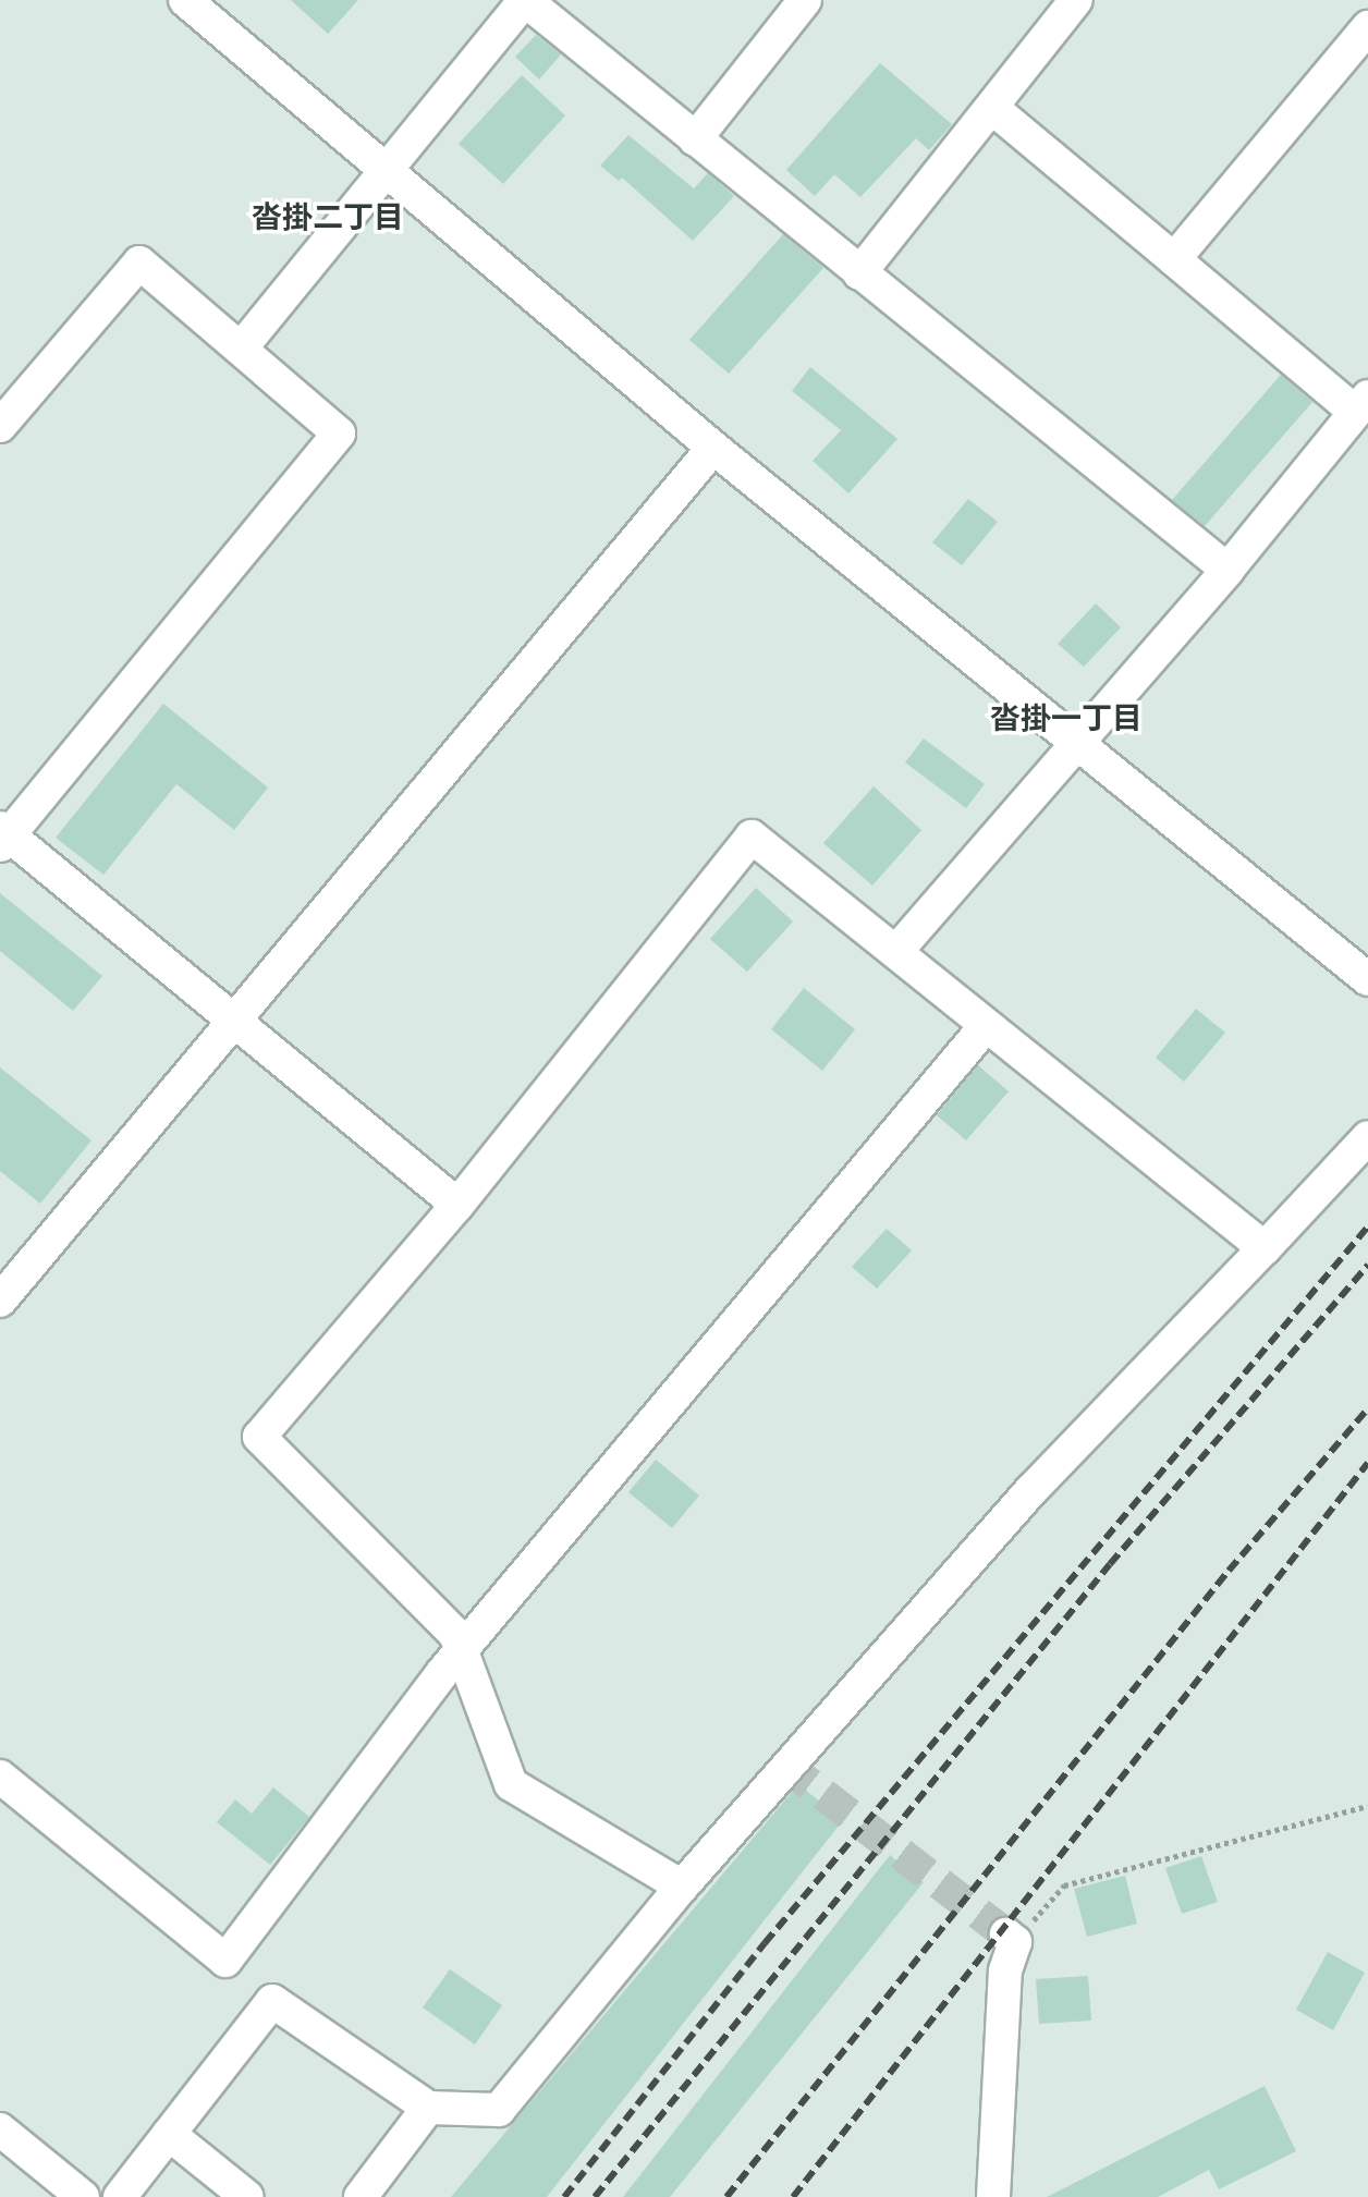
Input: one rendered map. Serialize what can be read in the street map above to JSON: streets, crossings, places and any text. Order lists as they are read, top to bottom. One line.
{"districts":["沓掛二丁目","沓掛一丁目"]}
